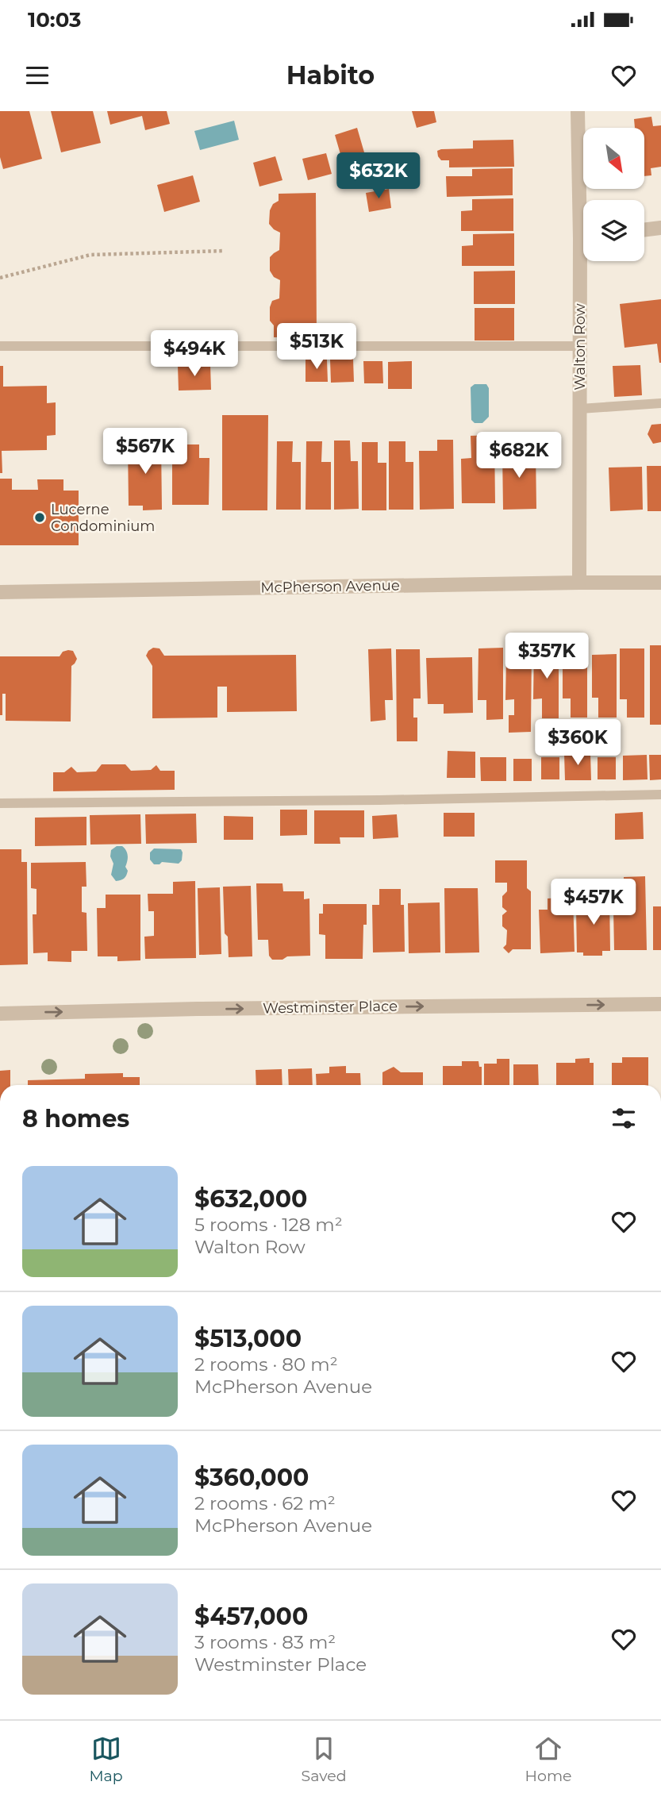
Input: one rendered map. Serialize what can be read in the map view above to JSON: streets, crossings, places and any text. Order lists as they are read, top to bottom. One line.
{"streets":{"street":["Walton Row","McPherson Avenue","Westminster Place"]},"crossings":[["Walton Row","McPherson Avenue"]],"one_way":["Westminster Place"],"places":["Lucerne Condominium"],"north":"bottom right","page":{"status":"10:03","header":"Habito","price":["$632K","$513K","$494K","$567K","$682K","$357K","$360K","$457K"],"heading":"8 homes","list":[{"name":"$632,000","note":"5 rooms · 128 m² · Walton Row"},{"name":"$513,000","note":"2 rooms · 80 m² · McPherson Avenue"},{"name":"$360,000","note":"2 rooms · 62 m² · McPherson Avenue"},{"name":"$457,000","note":"3 rooms · 83 m² · Westminster Place"}],"tabs":["Map","Saved","Home"]}}
